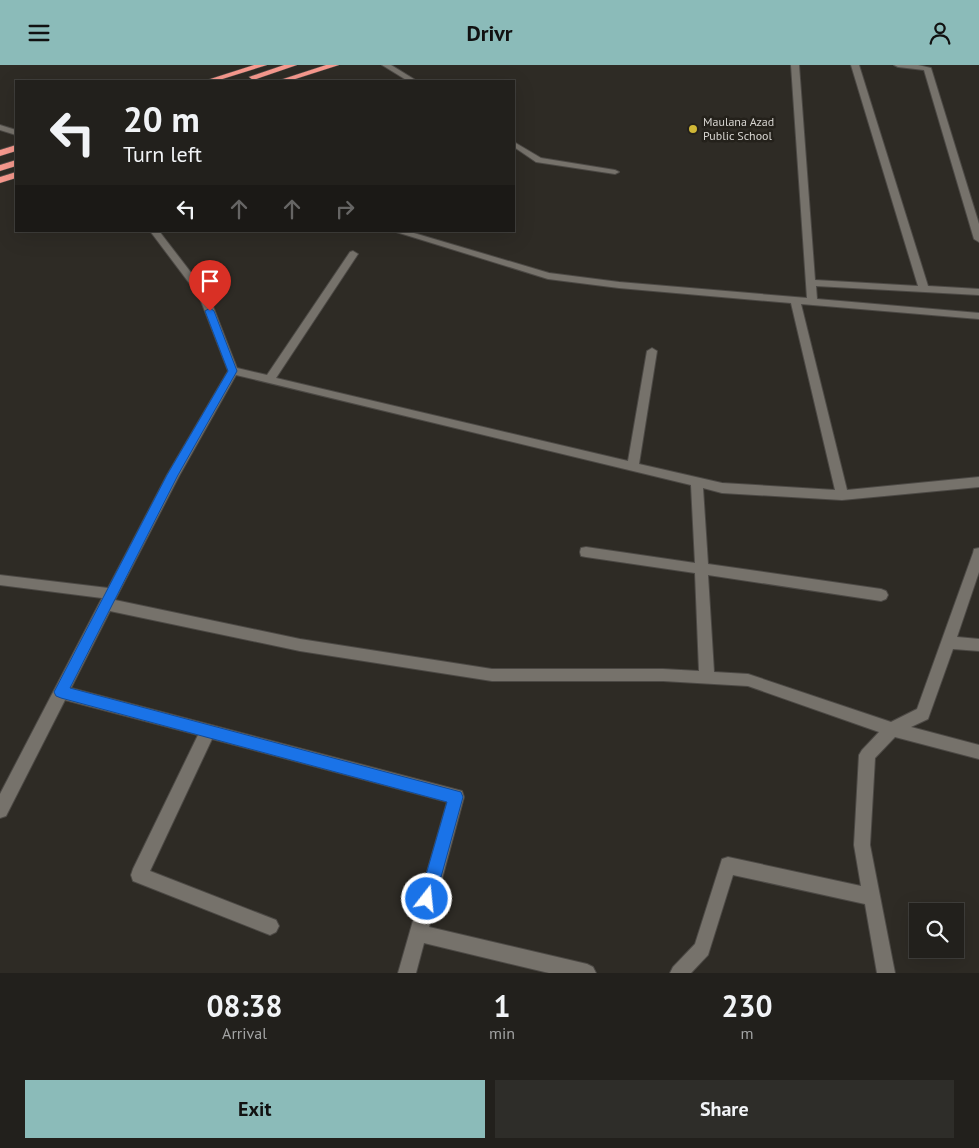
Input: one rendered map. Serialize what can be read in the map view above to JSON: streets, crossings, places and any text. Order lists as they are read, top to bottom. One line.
{"places":["Maulana Azad Public School"],"page":{"header":"Drivr","turn":["20 m","Turn left"],"eta":["08:38","Arrival","1","min","230","m"],"buttons":["Exit","Share"]}}
